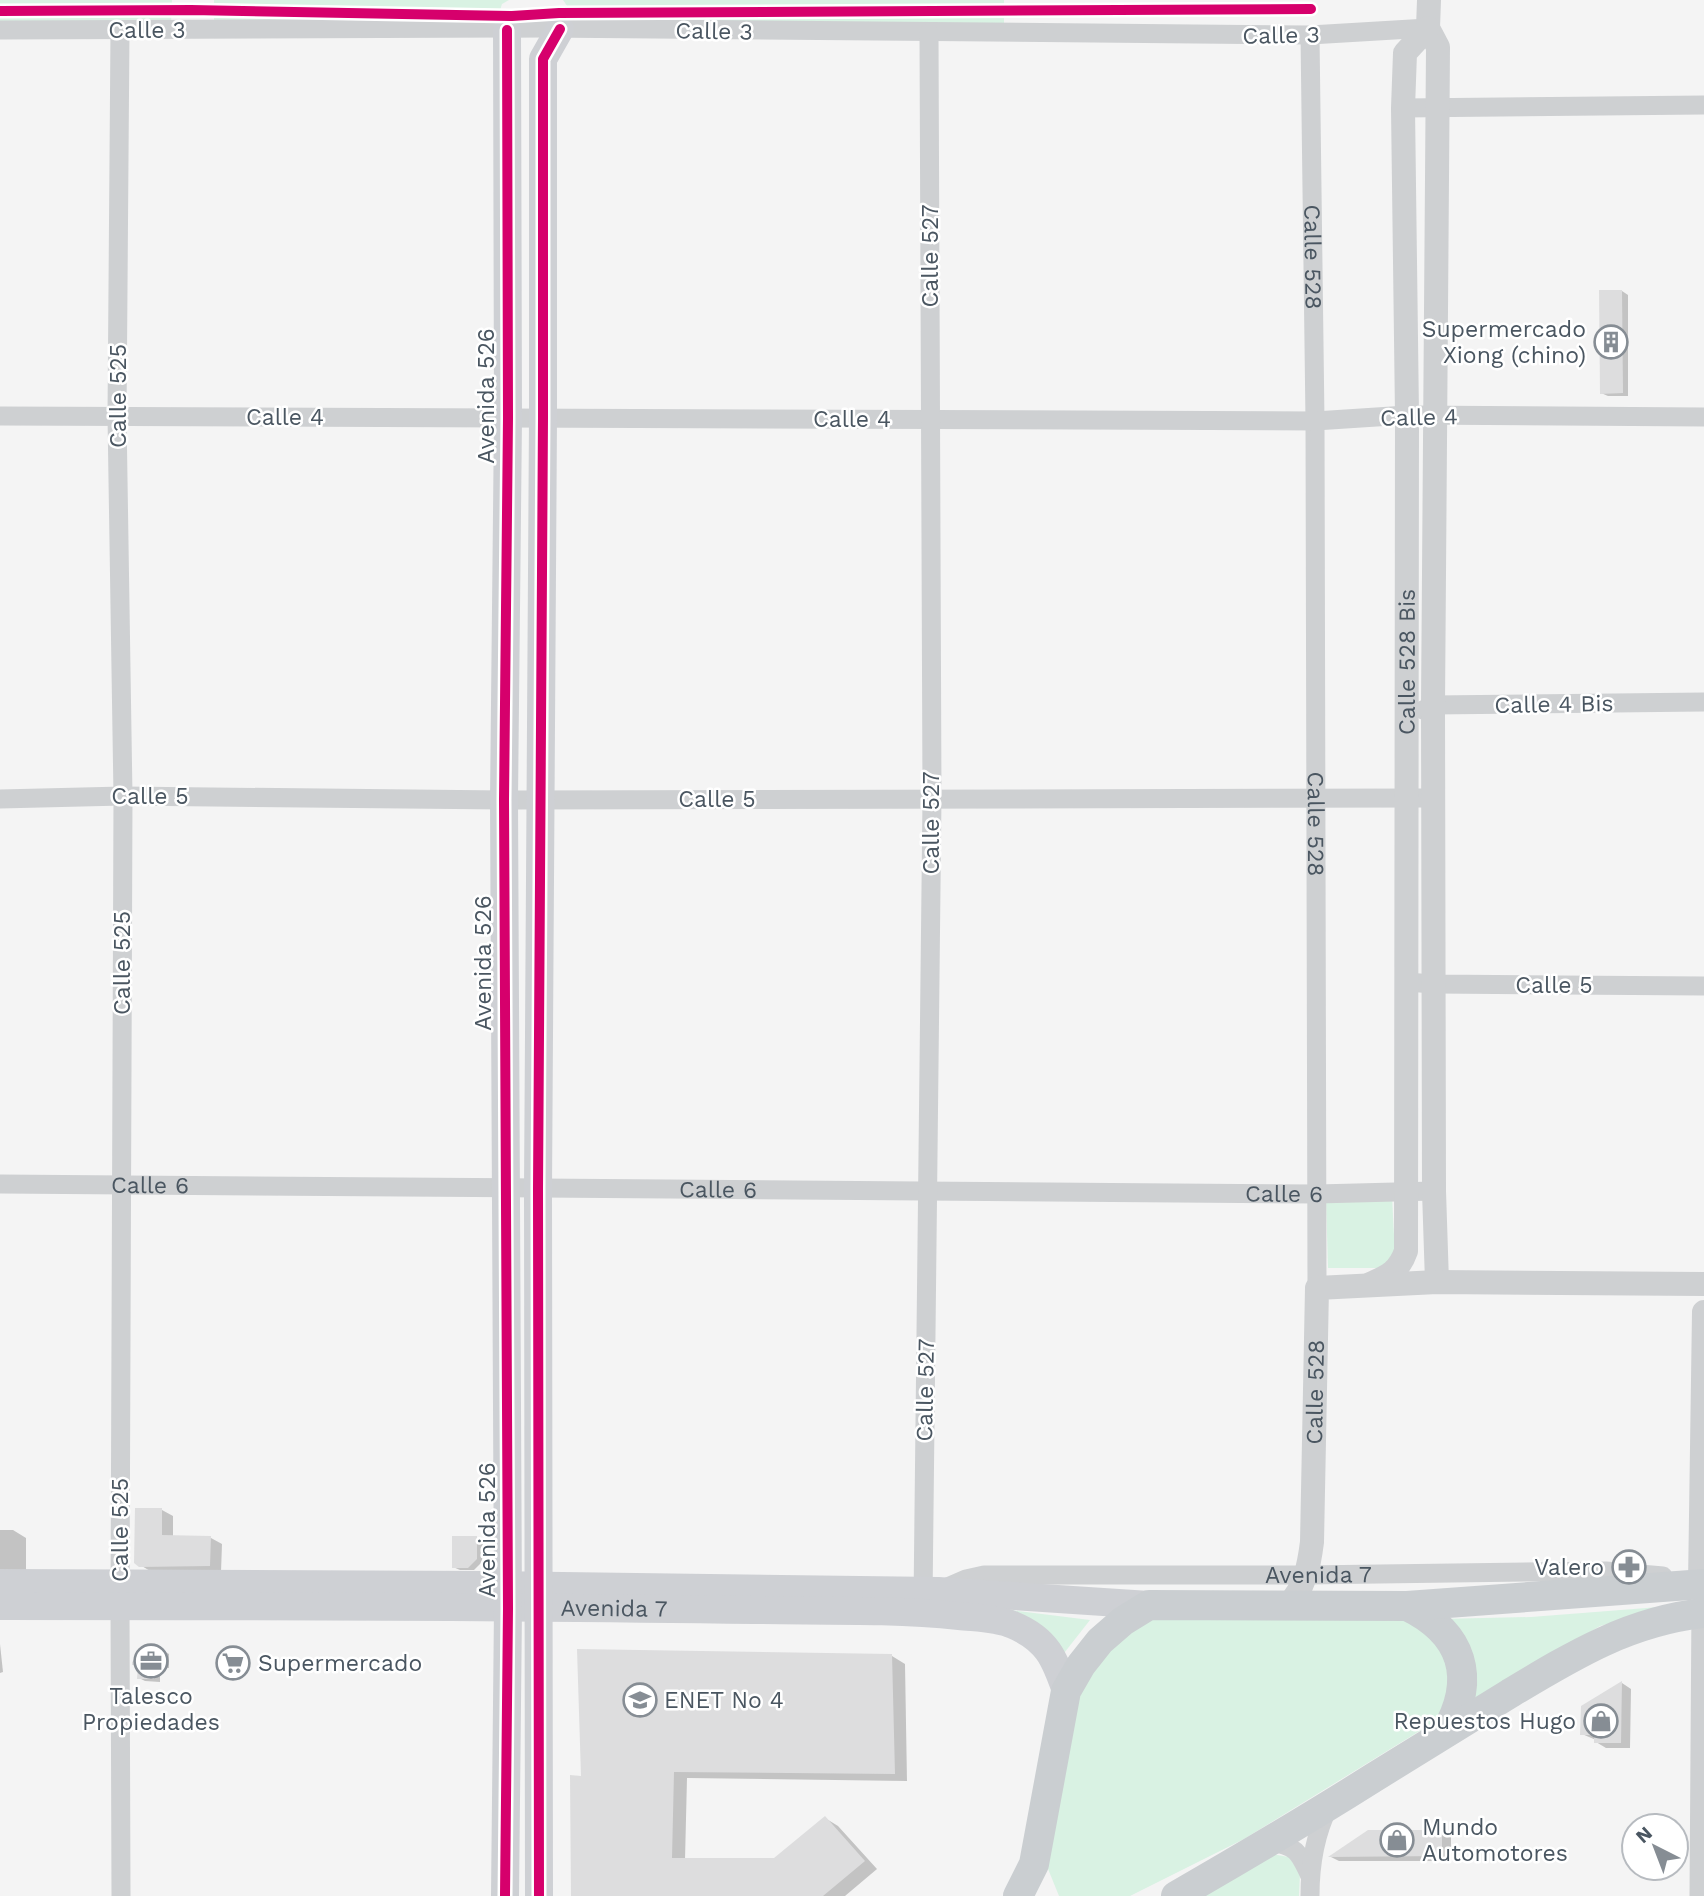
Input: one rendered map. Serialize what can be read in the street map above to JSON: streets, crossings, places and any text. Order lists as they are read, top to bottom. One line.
{"streets":{"main road":["Avenida 526","Avenida 7"],"street":["Calle 3","Calle 527","Calle 528","Calle 525","Calle 4","Calle 528 Bis","Calle 4 Bis","Calle 5","Calle 6"]},"crossings":[["Calle 3","Calle 527"],["Calle 3","Calle 528"],["Calle 3","Calle 525"],["Calle 3","Avenida 526"],["Calle 3","Calle 528 Bis"],["Calle 527","Calle 4"],["Calle 527","Calle 5"],["Calle 527","Calle 6"],["Calle 527","Avenida 7"],["Calle 528","Calle 4"],["Calle 528","Calle 5"],["Calle 528","Calle 6"],["Calle 528","Avenida 7"],["Calle 525","Calle 4"],["Calle 525","Calle 5"],["Calle 525","Calle 6"],["Calle 525","Avenida 7"],["Avenida 526","Calle 4"],["Avenida 526","Calle 5"],["Avenida 526","Calle 6"],["Avenida 526","Avenida 7"],["Calle 4","Calle 528 Bis"],["Calle 528 Bis","Calle 4 Bis"],["Calle 528 Bis","Calle 5"],["Calle 528 Bis","Calle 6"]],"places":{"building":["Supermercado Xiong (chino)"],"pharmacy":["Valero"],"office":["Talesco Propiedades"],"supermarket":["Supermercado"],"school or university":["ENET No 4"],"shop":["Repuestos Hugo","Mundo Automotores"]},"north":"top left"}
